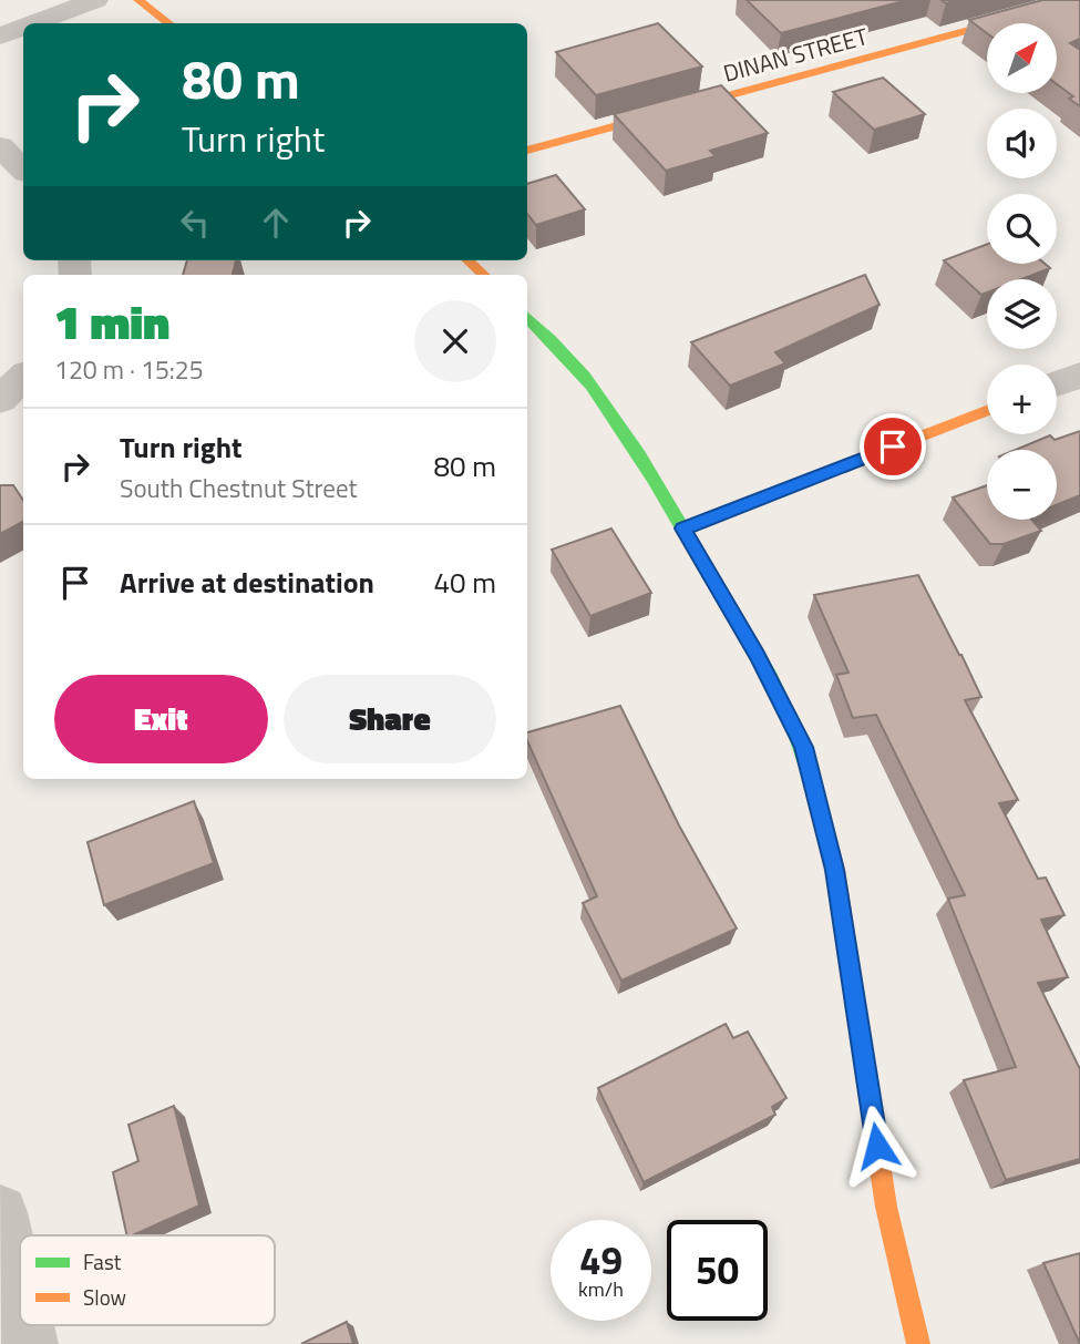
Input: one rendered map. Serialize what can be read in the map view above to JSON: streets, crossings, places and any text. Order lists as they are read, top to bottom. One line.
{"streets":{"street":["DINAN STREET"]},"legend":["Fast","Slow"],"north":"top right","page":{"map_buttons":["+","−"],"turn":["80 m","Turn right"],"heading":["1 min","120 m · 15:25"],"list":[{"name":"Turn right","note":"South Chestnut Street","value":"80 m"},{"name":"Arrive at destination","value":"40 m"}],"buttons":["Exit","Share"],"speed":"49 km/h","limit":"50"}}
